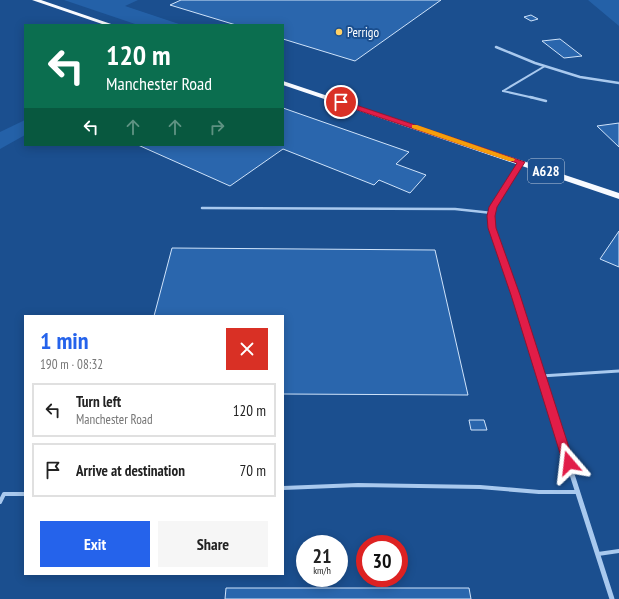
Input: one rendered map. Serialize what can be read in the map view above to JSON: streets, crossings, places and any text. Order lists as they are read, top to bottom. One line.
{"streets":{"highway":["A628"]},"places":["Perrigo"],"page":{"turn":["120 m","Manchester Road"],"heading":["1 min","190 m · 08:32"],"list":[{"name":"Turn left","note":"Manchester Road","value":"120 m"},{"name":"Arrive at destination","value":"70 m"}],"buttons":["Exit","Share"],"speed":"21 km/h","limit":"30"}}
